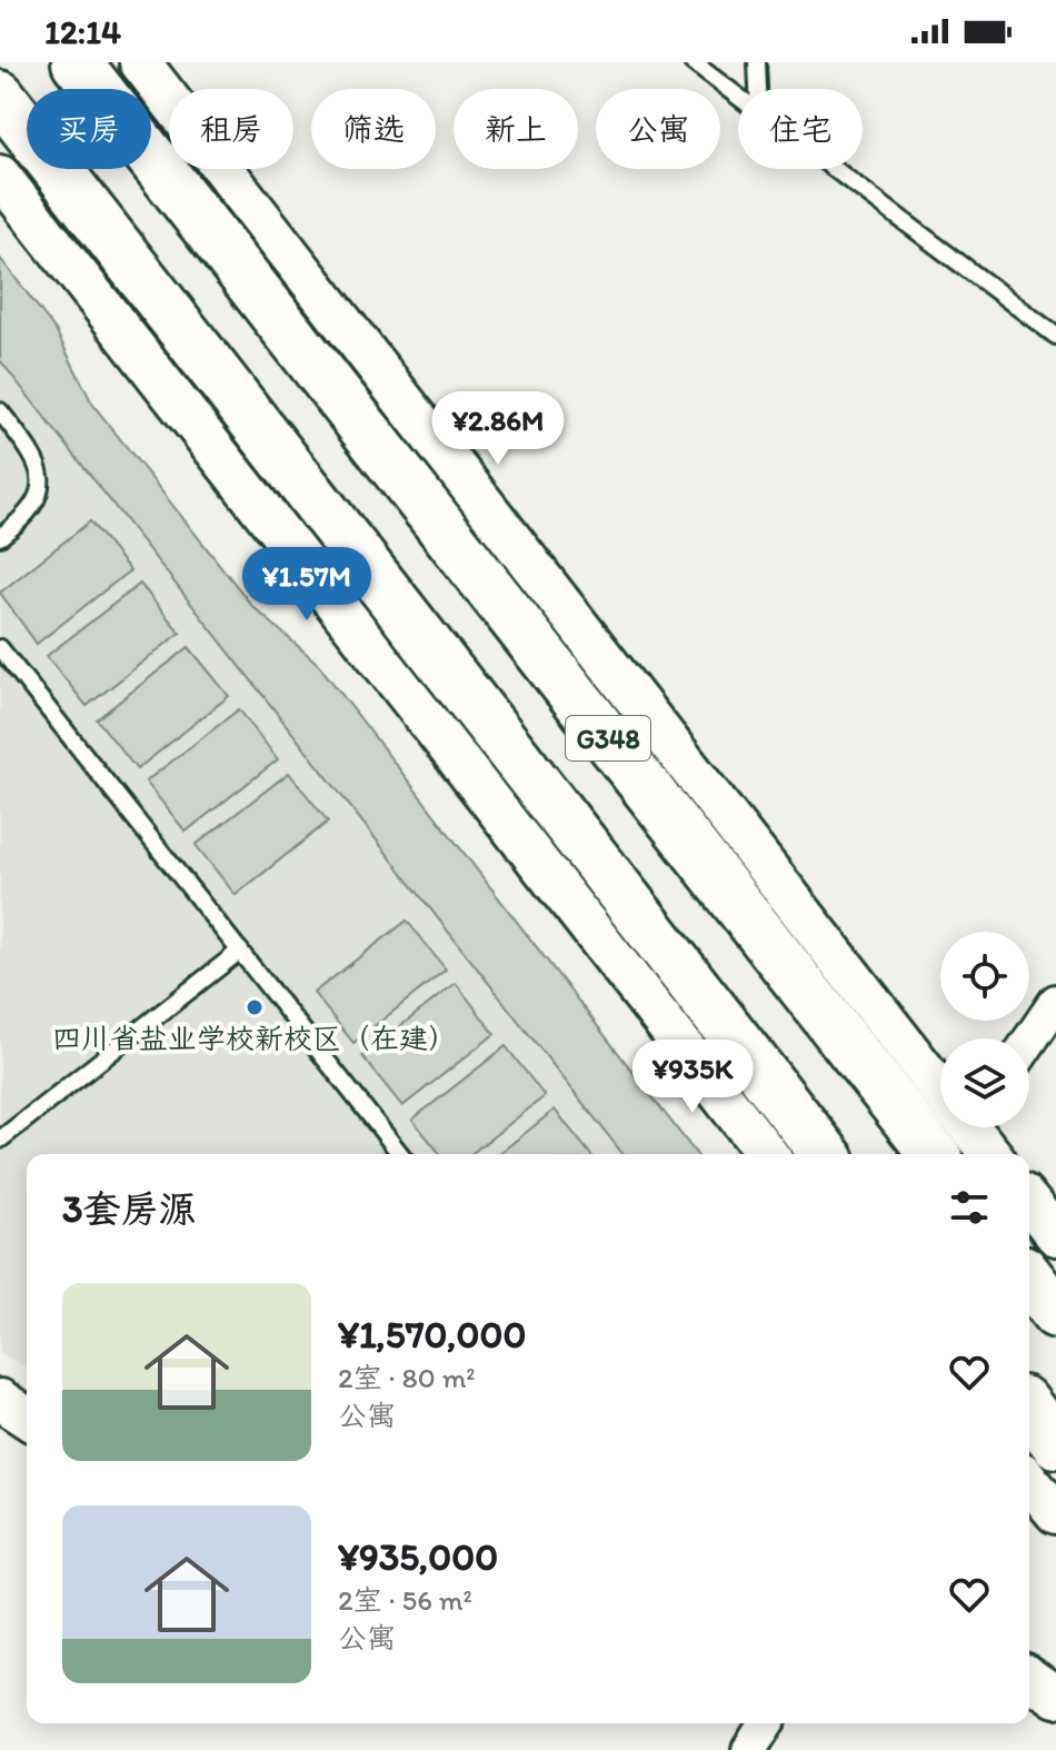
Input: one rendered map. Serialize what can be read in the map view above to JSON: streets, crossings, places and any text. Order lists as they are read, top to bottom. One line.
{"streets":{"highway":["G348"]},"places":["四川省盐业学校新校区（在建）"],"page":{"status":"12:14","chip":["买房","租房","筛选","新上","公寓","住宅"],"price":["¥2.86M","¥1.57M","¥935K"],"heading":"3套房源","list":[{"name":"¥1,570,000","note":"2室 · 80 m² · 公寓"},{"name":"¥935,000","note":"2室 · 56 m² · 公寓"}]}}
